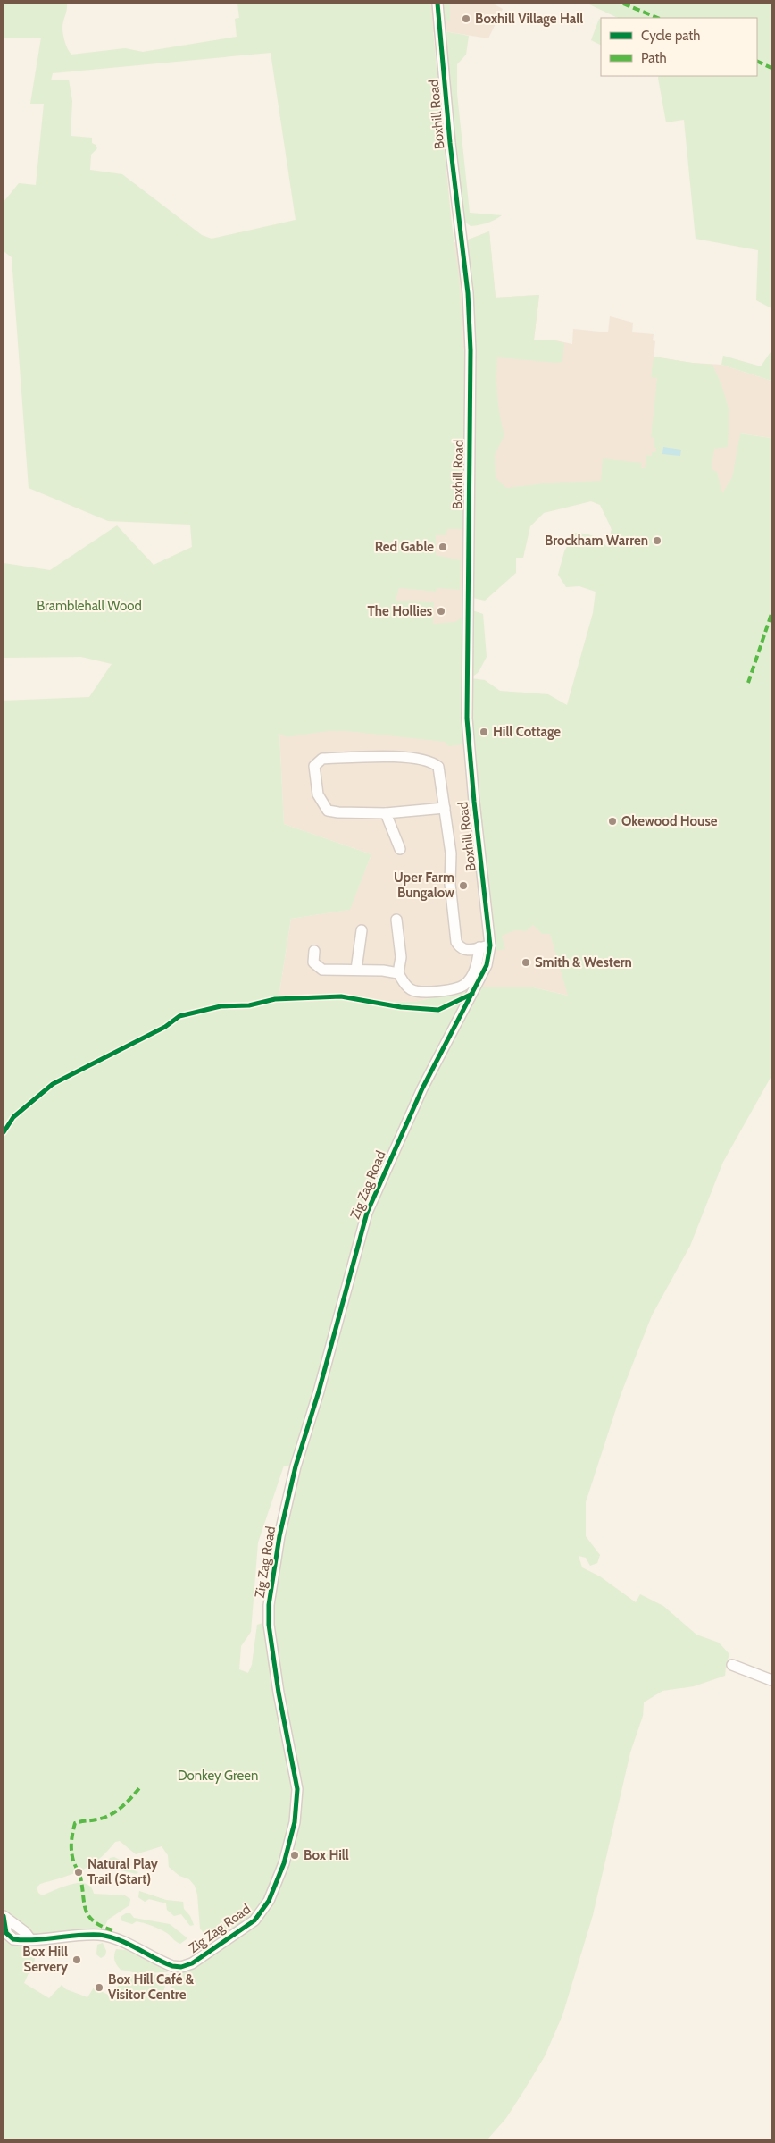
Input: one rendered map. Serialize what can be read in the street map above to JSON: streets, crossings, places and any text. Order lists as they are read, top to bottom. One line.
{"streets":{"street":["Boxhill Road","Zig Zag Road"]},"crossings":[["Boxhill Road","Zig Zag Road"]],"parks":["Bramblehall Wood","Donkey Green"],"places":["Boxhill Village Hall","Brockham Warren","Red Gable","The Hollies","Hill Cottage","Okewood House","Uper Farm Bungalow","Smith & Western","Box Hill","Natural Play Trail (Start)","Box Hill Servery","Box Hill Café & Visitor Centre"],"legend":["Cycle path","Path"]}
